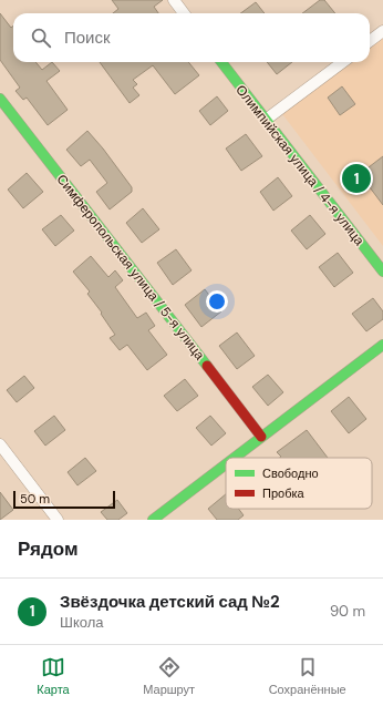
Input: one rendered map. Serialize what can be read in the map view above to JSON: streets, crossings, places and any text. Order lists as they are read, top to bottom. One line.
{"streets":{"street":["Олимпийская улица / 4-я улица","Симферопольская улица / 5-я улица"]},"legend":["Свободно","Пробка"],"scale_bar":"50 m","page":{"search":"Поиск","pins":"1","scale":"50 m","heading":"Рядом","list":[{"mark":"1","name":"Звёздочка детский сад №2","note":"Школа","value":"90 m"}],"nav":["Карта","Маршрут","Сохранённые"]}}
